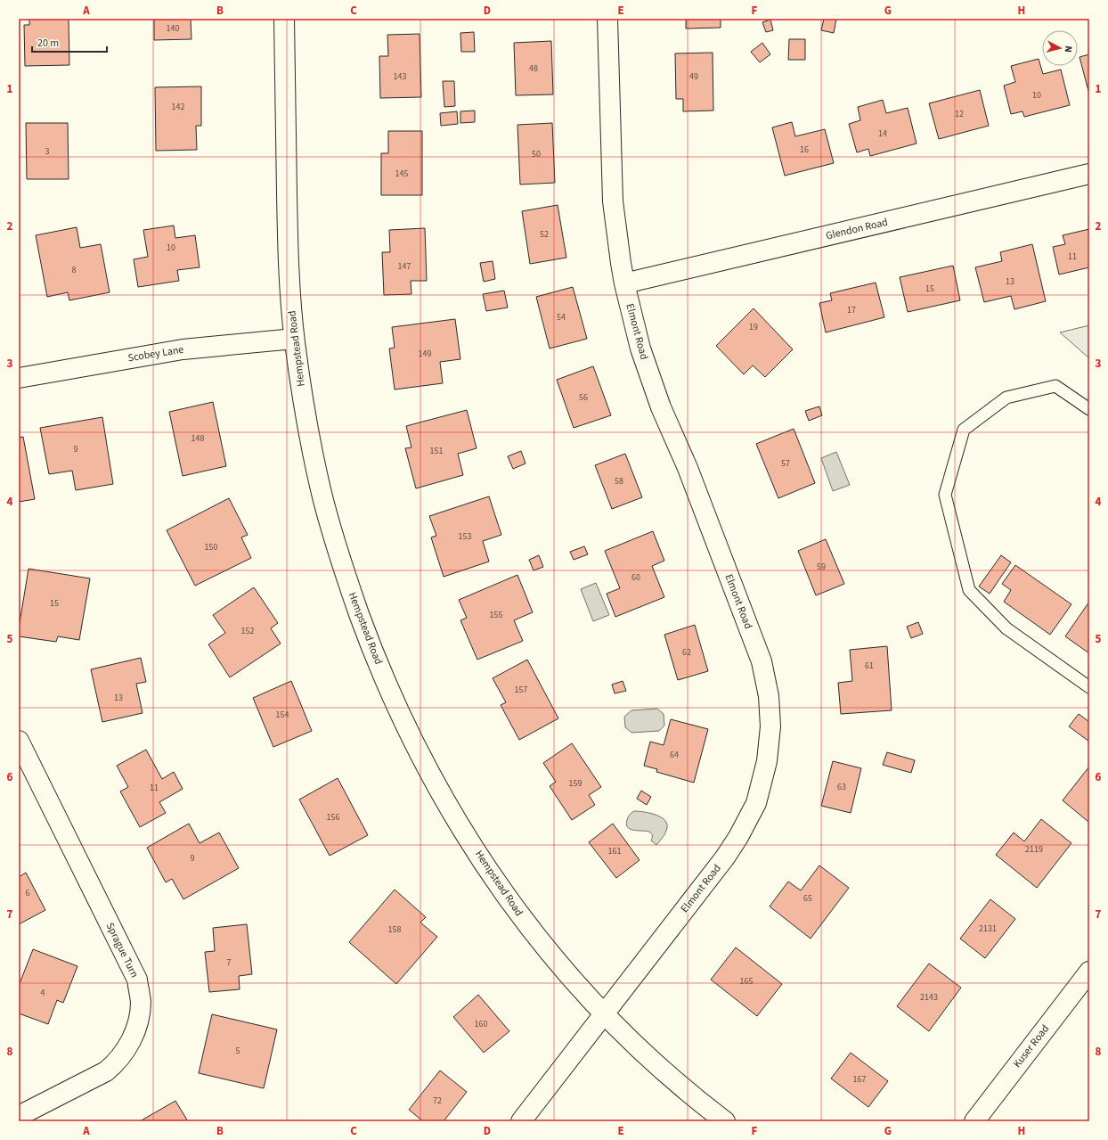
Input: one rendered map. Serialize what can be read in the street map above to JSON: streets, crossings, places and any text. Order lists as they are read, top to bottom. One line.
{"streets":{"street":["Glendon Road","Elmont Road","Hempstead Road","Scobey Lane","Sprague Turn","Kuser Road"]},"crossings":[["Glendon Road","Elmont Road"],["Elmont Road","Hempstead Road"],["Hempstead Road","Scobey Lane"]],"house_numbers":["140","48","143","49","10","142","12","14","16","3","50","145","52","10","11","147","8","13","15","17","54","19","149","56","148","9","151","57","58","153","150","59","60","15","155","152","62","61","157","13","154","64","159","63","11","156","2119","161","9","6","65","2131","158","7","165","4","2143","160","5","167","72"],"scale_bar":"20 m","north":"right","grid":{"columns":["A","B","C","D","E","F","G","H"],"rows":["1","2","3","4","5","6","7","8"]}}
